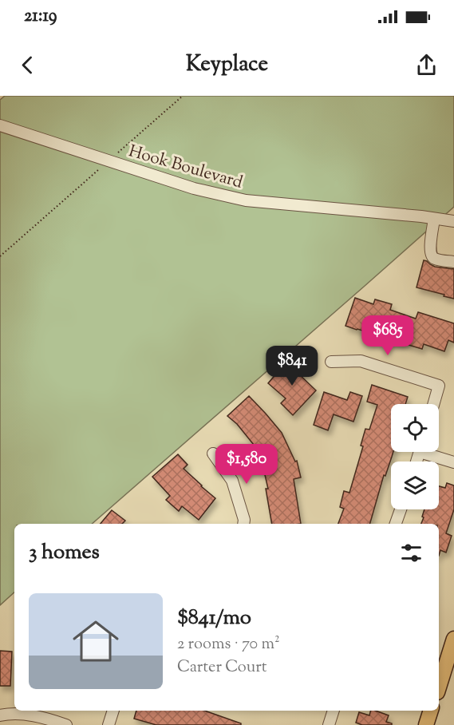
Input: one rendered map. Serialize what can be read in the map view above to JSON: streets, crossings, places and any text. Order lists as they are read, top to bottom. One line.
{"streets":{"street":["Hook Boulevard"]},"page":{"status":"21:19","header":"Keyplace","price":["$685","$841","$1,580"],"heading":"3 homes","list":[{"name":"$841/mo","note":"2 rooms · 70 m² · Carter Court"}]}}
